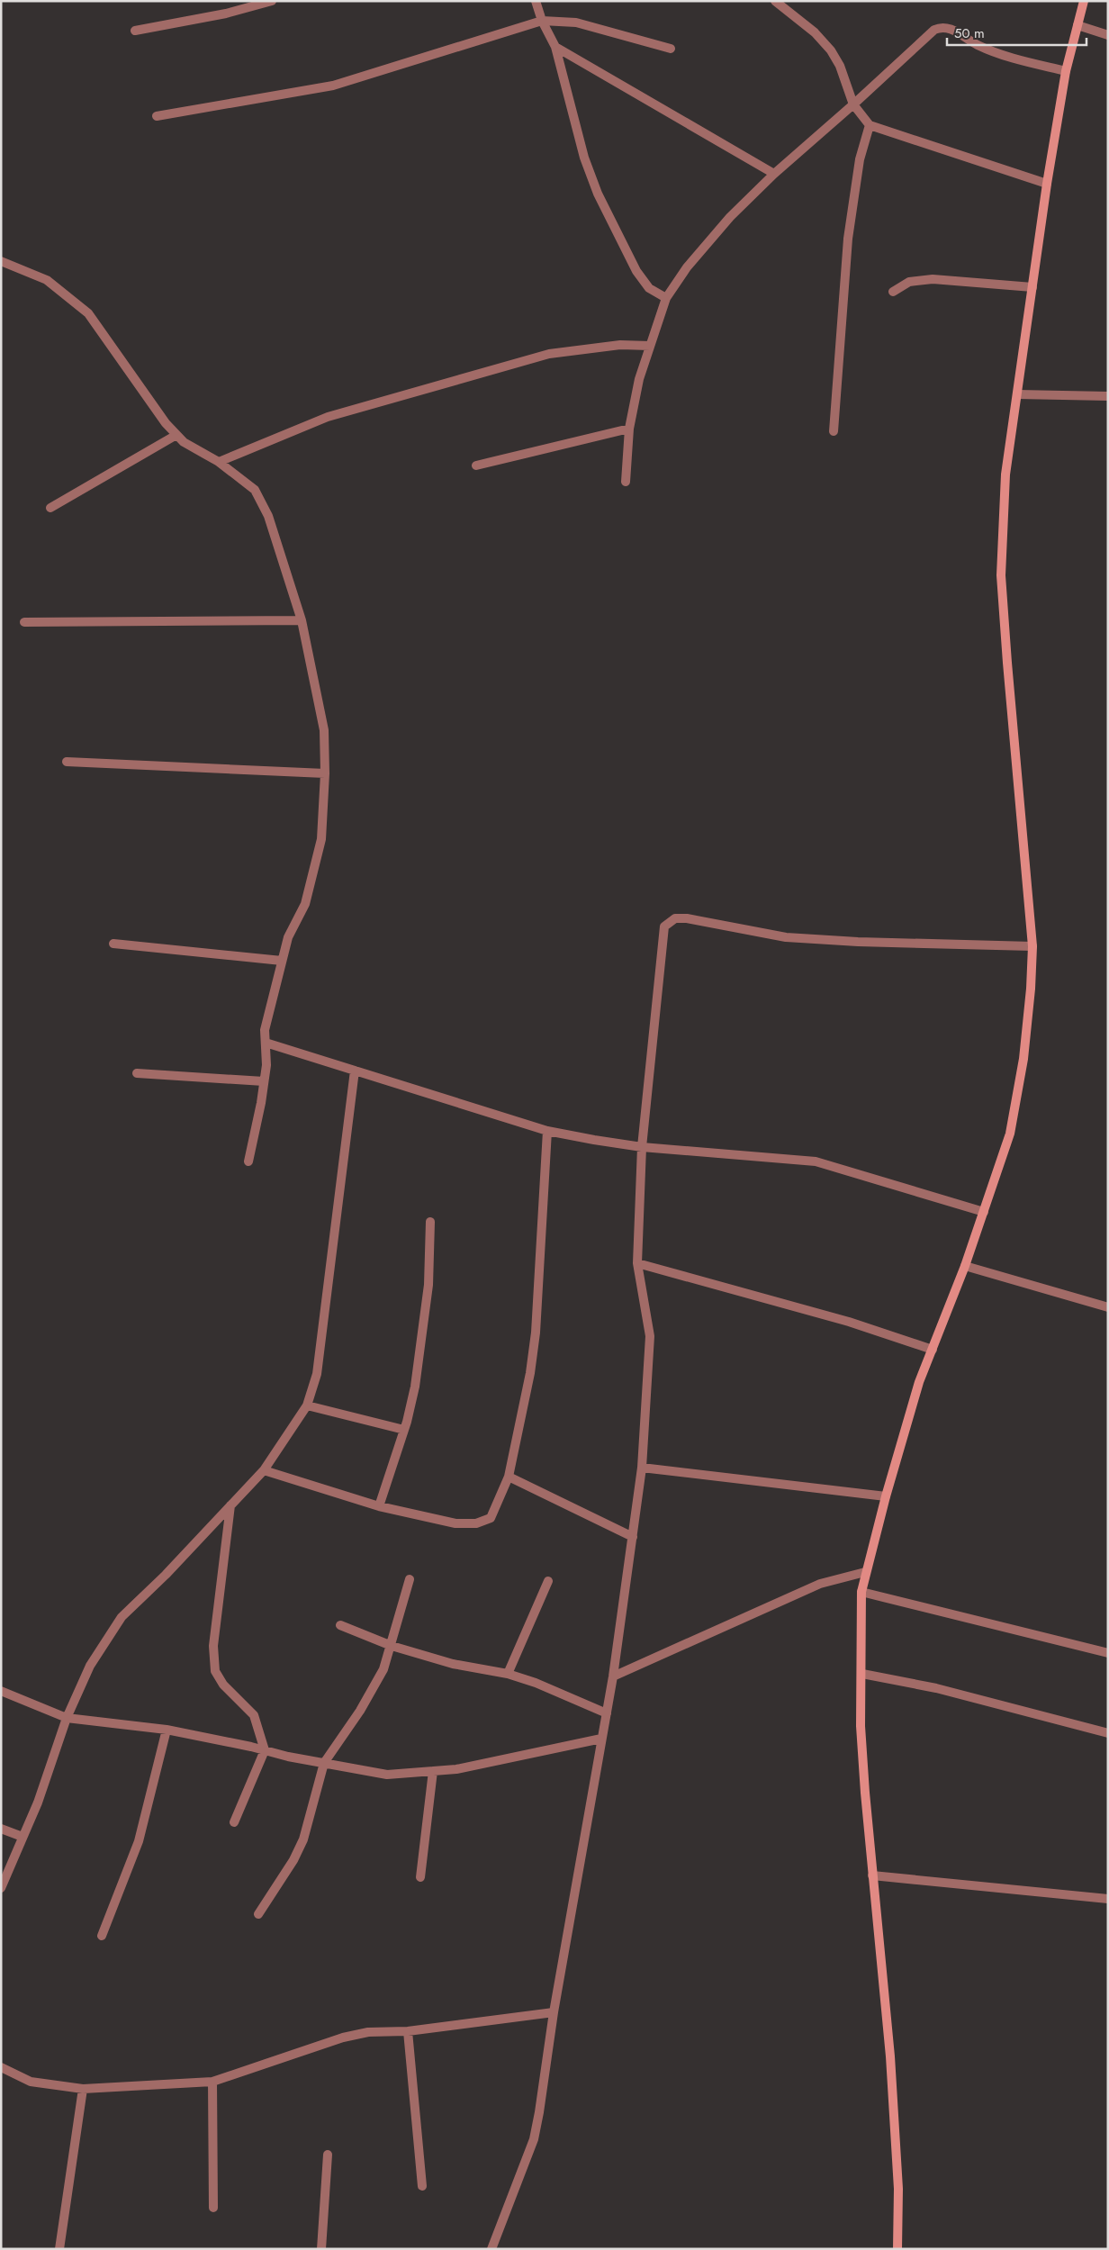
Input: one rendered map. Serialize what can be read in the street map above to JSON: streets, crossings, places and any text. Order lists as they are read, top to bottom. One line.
{"scale_bar":"50 m"}
